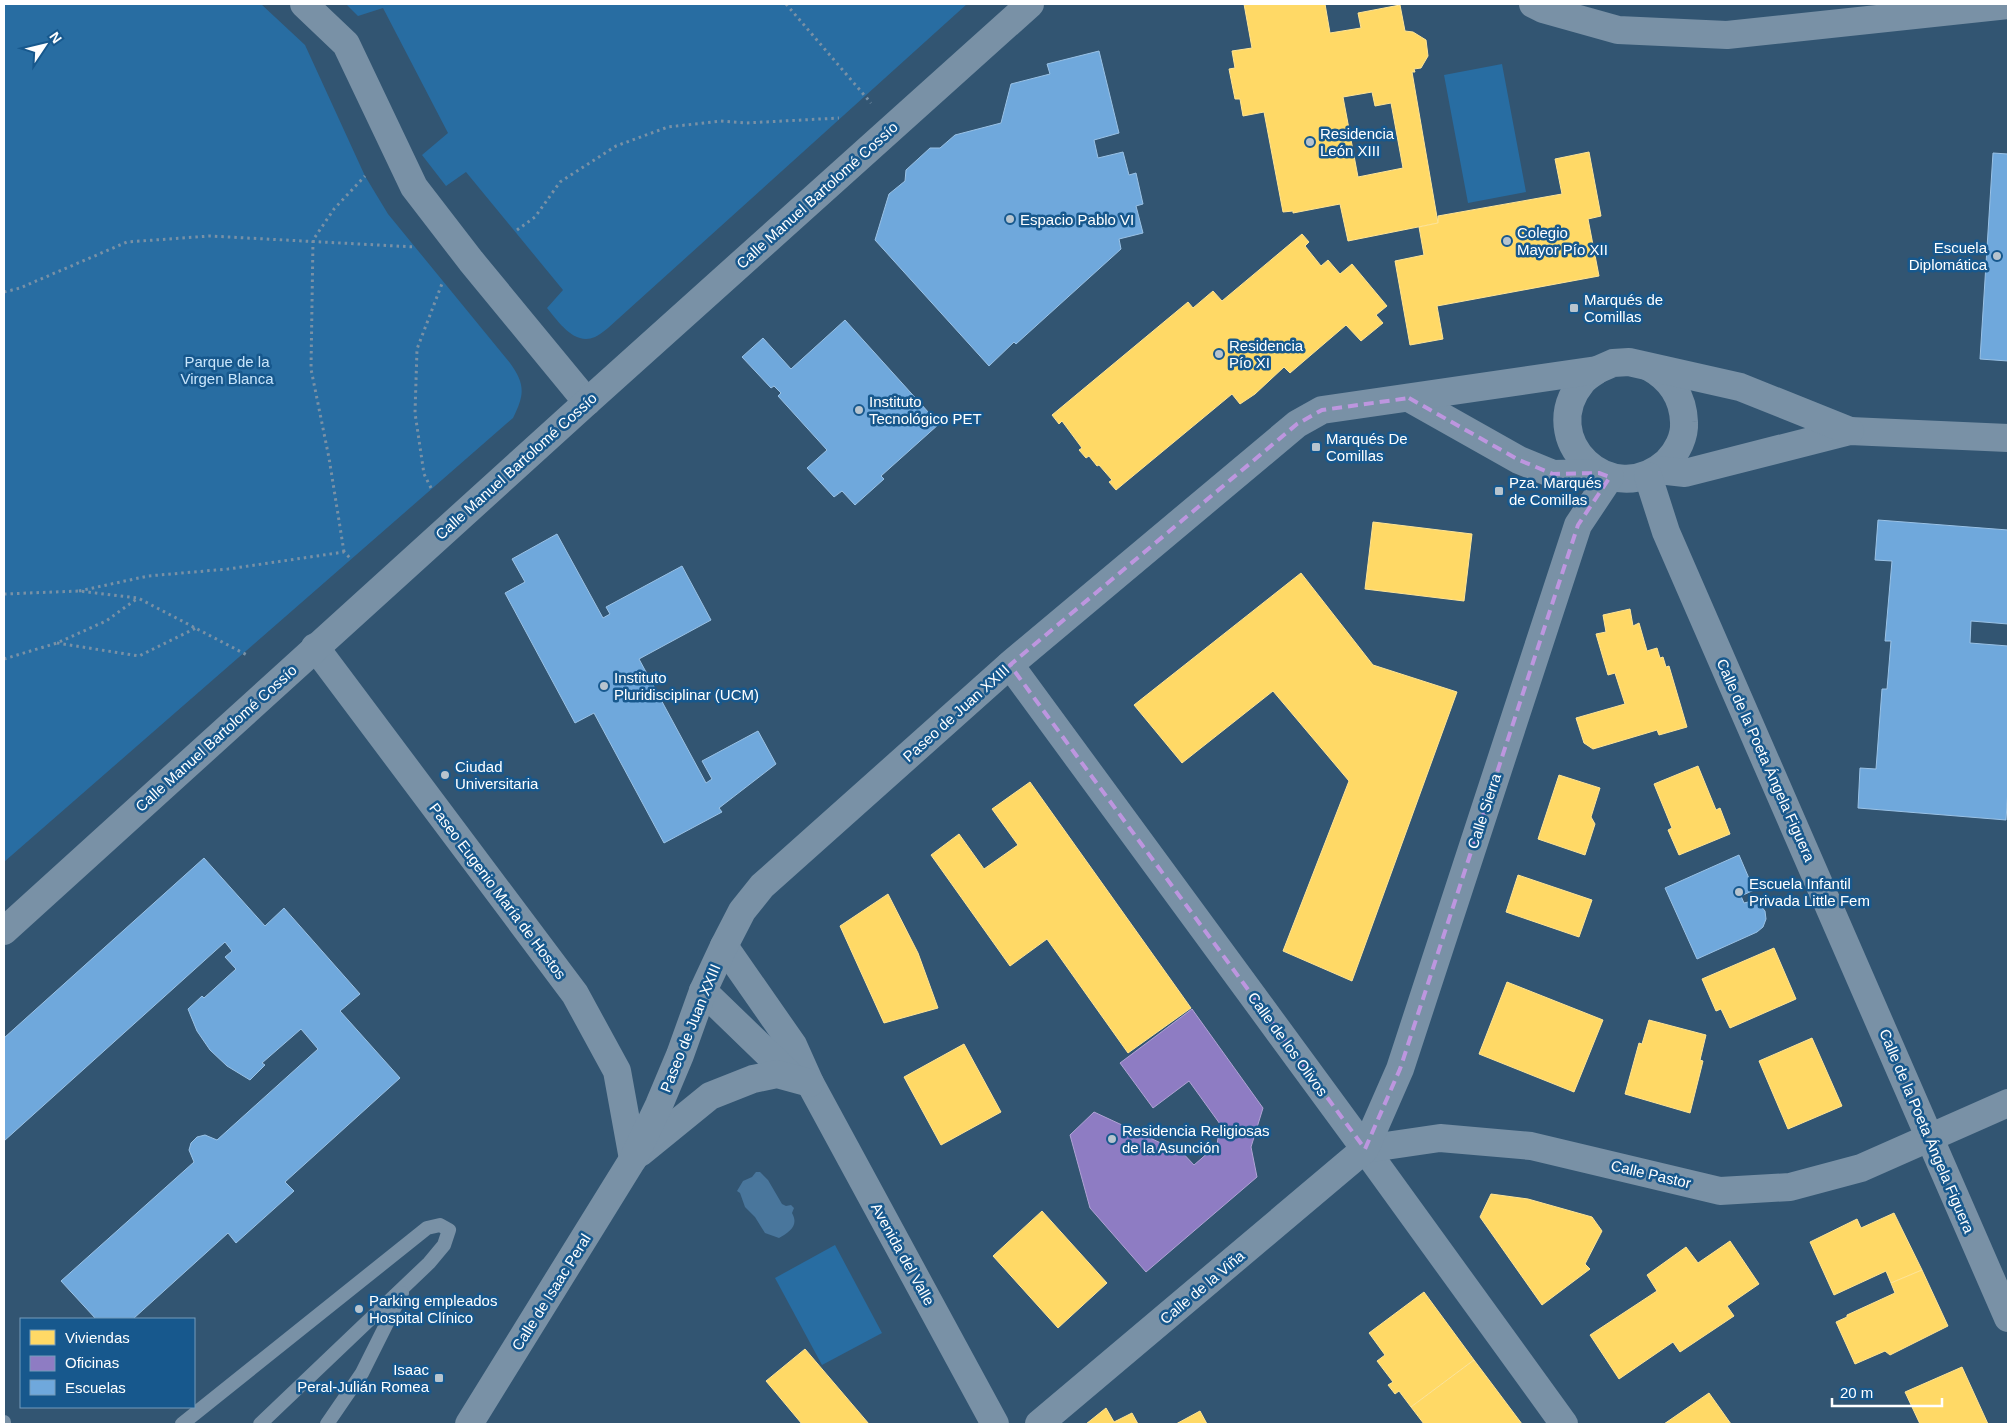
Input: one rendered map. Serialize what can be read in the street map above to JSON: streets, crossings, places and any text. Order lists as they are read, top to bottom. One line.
{"streets":{"street":["Calle Manuel Bartolomé Cossío","Paseo de Juan XXIII","Calle de la Poeta Ángela Figuera","Calle Sierra","Paseo Eugenio María de Hostos","Calle de los Olivos","Calle Pastor","Avenida del Valle","Calle de la Viña","Calle de Isaac Peral"]},"crossings":[["Calle Manuel Bartolomé Cossío","Paseo Eugenio María de Hostos"],["Paseo de Juan XXIII","Calle de la Poeta Ángela Figuera"],["Paseo de Juan XXIII","Calle Sierra"],["Paseo de Juan XXIII","Paseo Eugenio María de Hostos"],["Paseo de Juan XXIII","Calle de los Olivos"],["Paseo de Juan XXIII","Avenida del Valle"],["Paseo de Juan XXIII","Calle de Isaac Peral"],["Calle de la Poeta Ángela Figuera","Calle Sierra"],["Calle de la Poeta Ángela Figuera","Calle Pastor"],["Calle Sierra","Calle de los Olivos"],["Calle Sierra","Calle Pastor"],["Calle Sierra","Calle de la Viña"],["Paseo Eugenio María de Hostos","Calle de Isaac Peral"],["Calle de los Olivos","Calle Pastor"],["Calle de los Olivos","Calle de la Viña"],["Calle Pastor","Calle de la Viña"]],"parks":["Parque de la Virgen Blanca"],"places":{"other":["Residencia León XIII","Espacio Pablo VI","Colegio Mayor Pío XII","Escuela Diplomática","Residencia Pío XI","Instituto Tecnológico PET","Instituto Pluridisciplinar (UCM)","Ciudad Universitaria","Escuela Infantil Privada Little Fem","Residencia Religiosas de la Asunción","Parking empleados Hospital Clínico"],"transit":["Marqués de Comillas","Marqués De Comillas","Pza. Marqués de Comillas","Isaac Peral-Julián Romea"]},"legend":["Viviendas","Oficinas","Escuelas"],"scale_bar":"20 m","north":"top right"}
